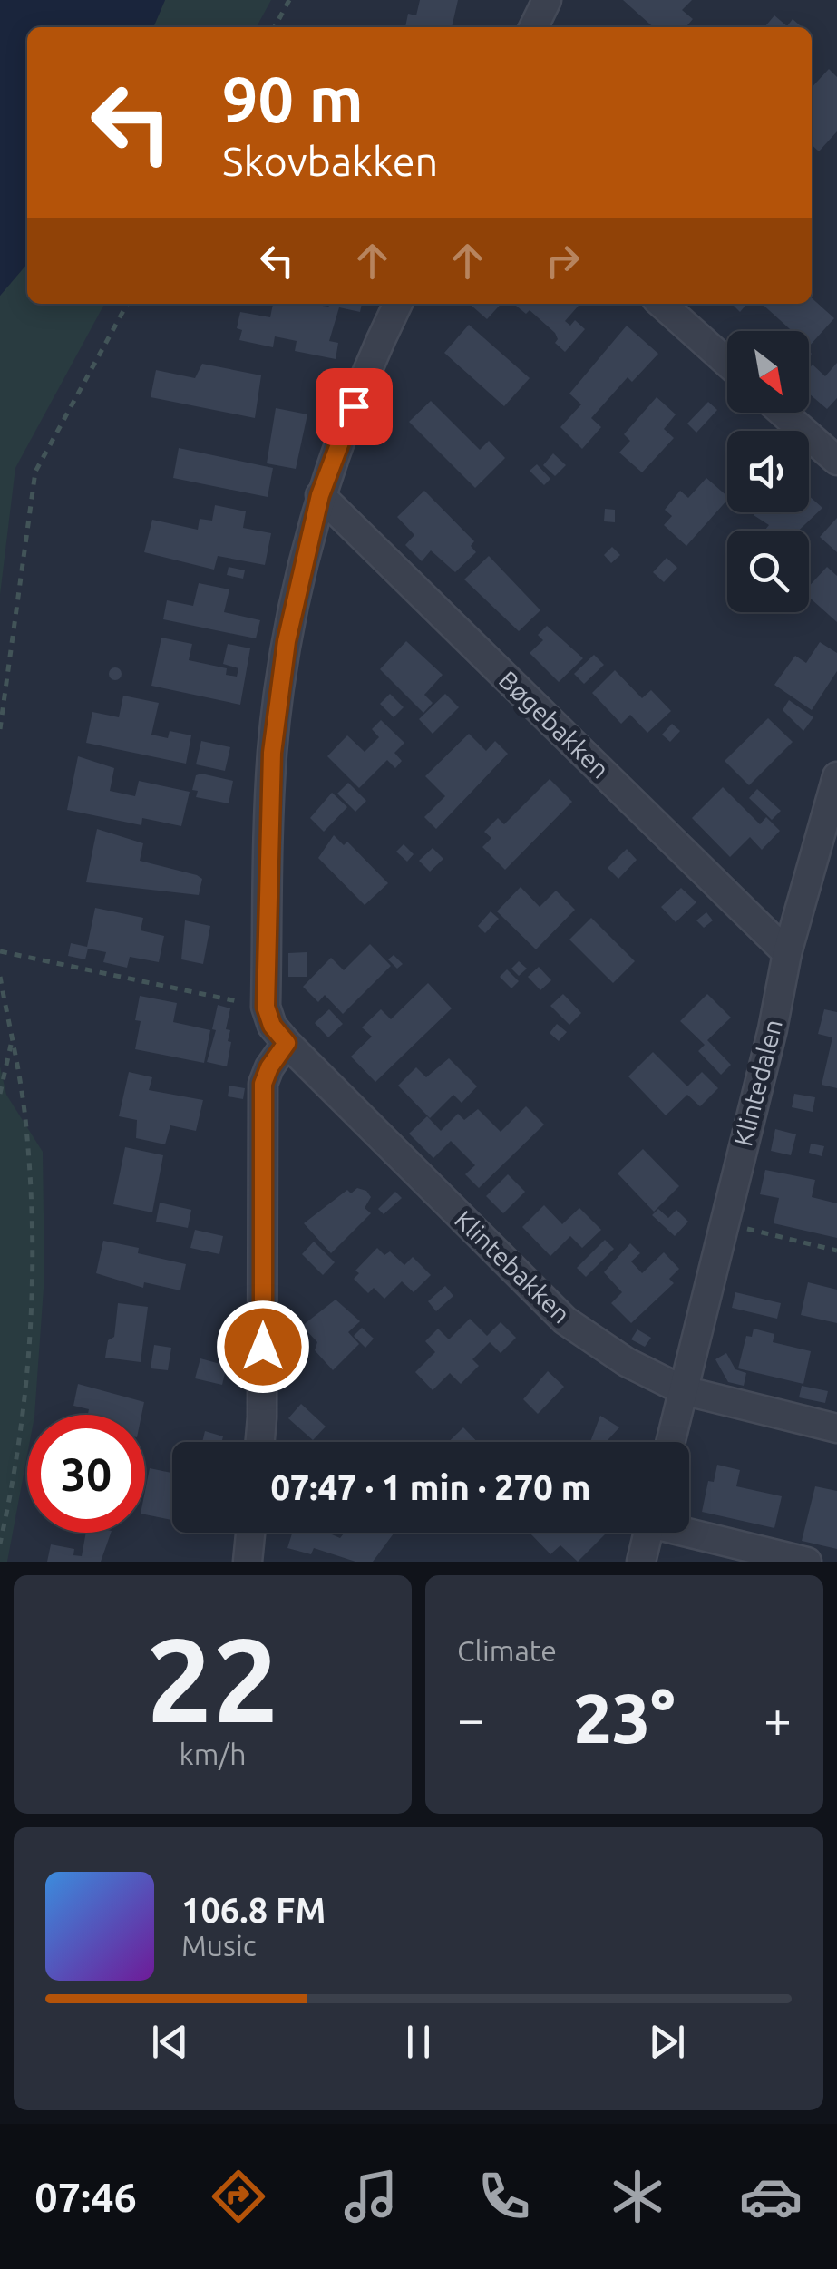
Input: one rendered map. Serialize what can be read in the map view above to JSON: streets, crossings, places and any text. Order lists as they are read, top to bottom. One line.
{"streets":{"street":["Bøgebakken","Klintedalen","Klintebakken"]},"crossings":[["Bøgebakken","Klintedalen"],["Klintedalen","Klintebakken"]],"north":"bottom right","page":{"turn":["90 m","Skovbakken"],"limit":"30","trip":"07:47 · 1 min · 270 m","tile":[["22","km/h"],"Climate"],"heat":["−","23°","+"],"song":["106.8 FM","Music"],"tabs":"07:46"}}
